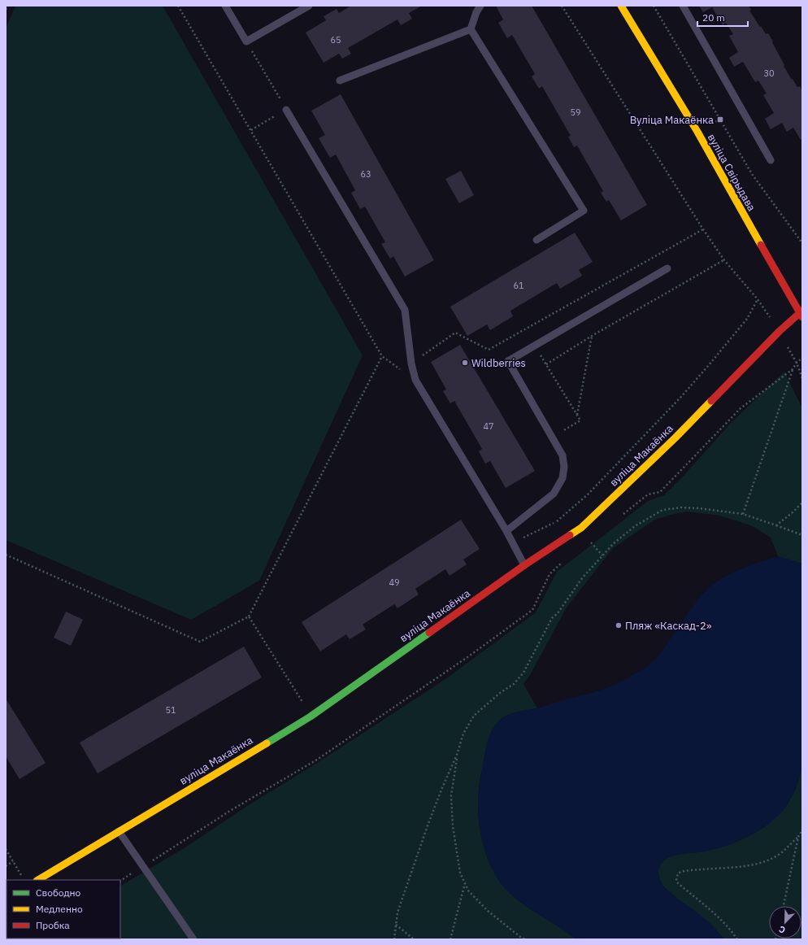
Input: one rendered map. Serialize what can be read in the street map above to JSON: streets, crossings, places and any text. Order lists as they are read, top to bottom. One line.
{"streets":{"street":["вуліца Свірыдава","вуліца Макаёнка"]},"crossings":[["вуліца Свірыдава","вуліца Макаёнка"]],"places":{"transit":["Вуліца Макаёнка"],"other":["Wildberries","Пляж «Каскад-2»"]},"house_numbers":["65","30","59","63","61","47","49","51"],"legend":["Свободно","Медленно","Пробка"],"scale_bar":"20 m","north":"bottom left"}
